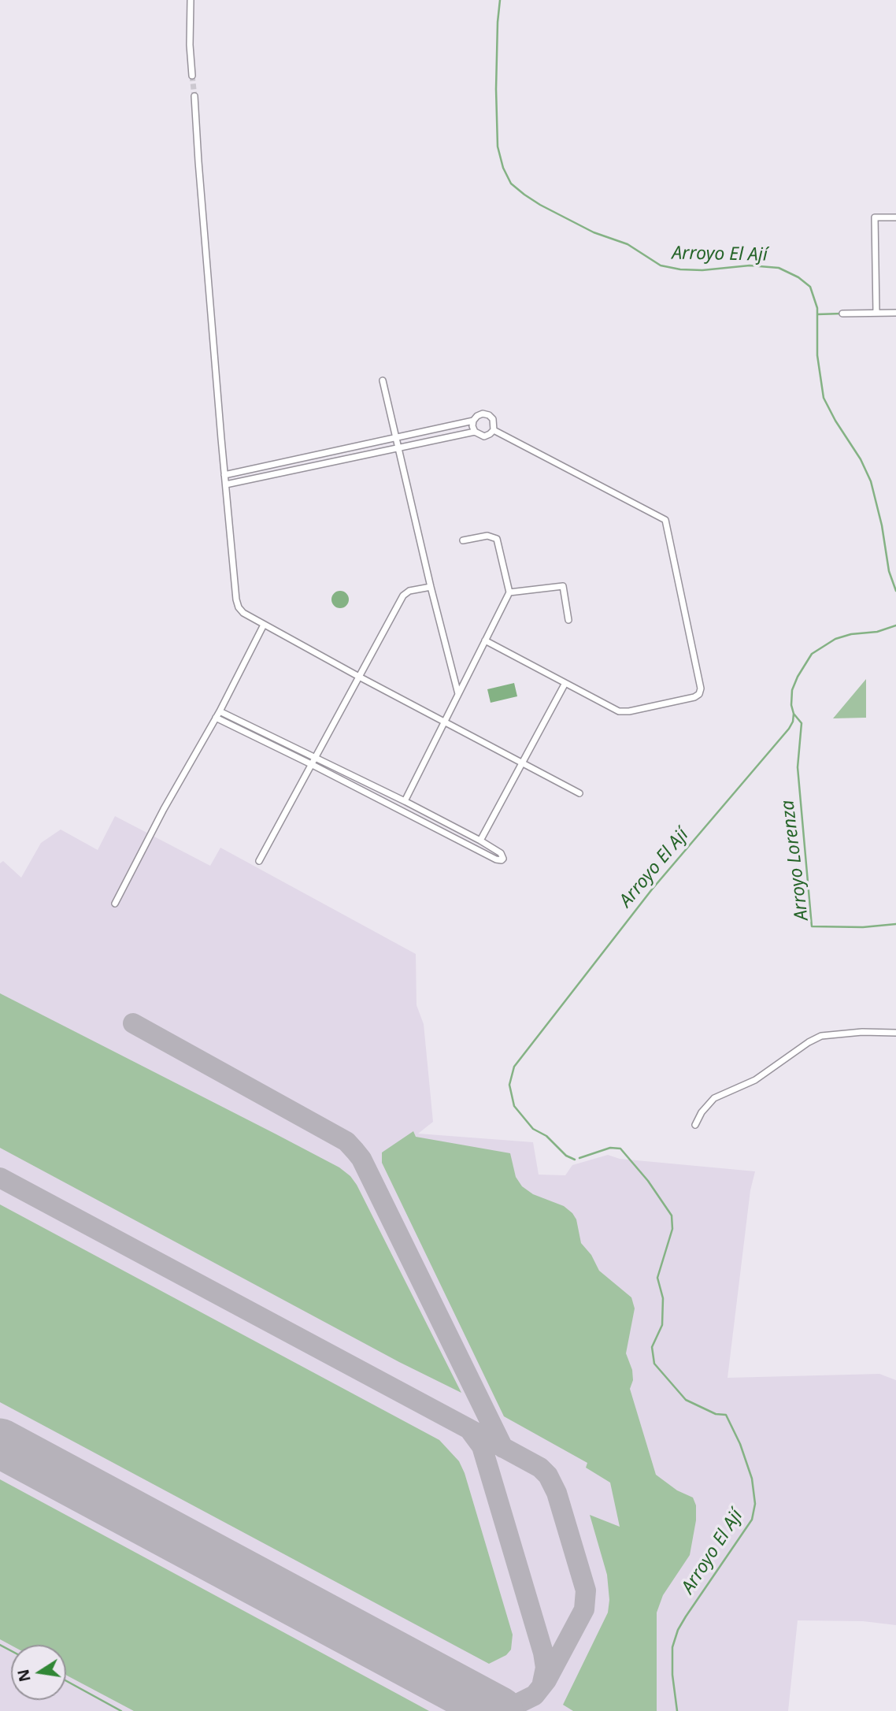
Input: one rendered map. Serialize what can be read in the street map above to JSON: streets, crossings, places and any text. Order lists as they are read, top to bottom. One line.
{"water":["Arroyo El Ají","Arroyo Lorenza"],"north":"left"}
